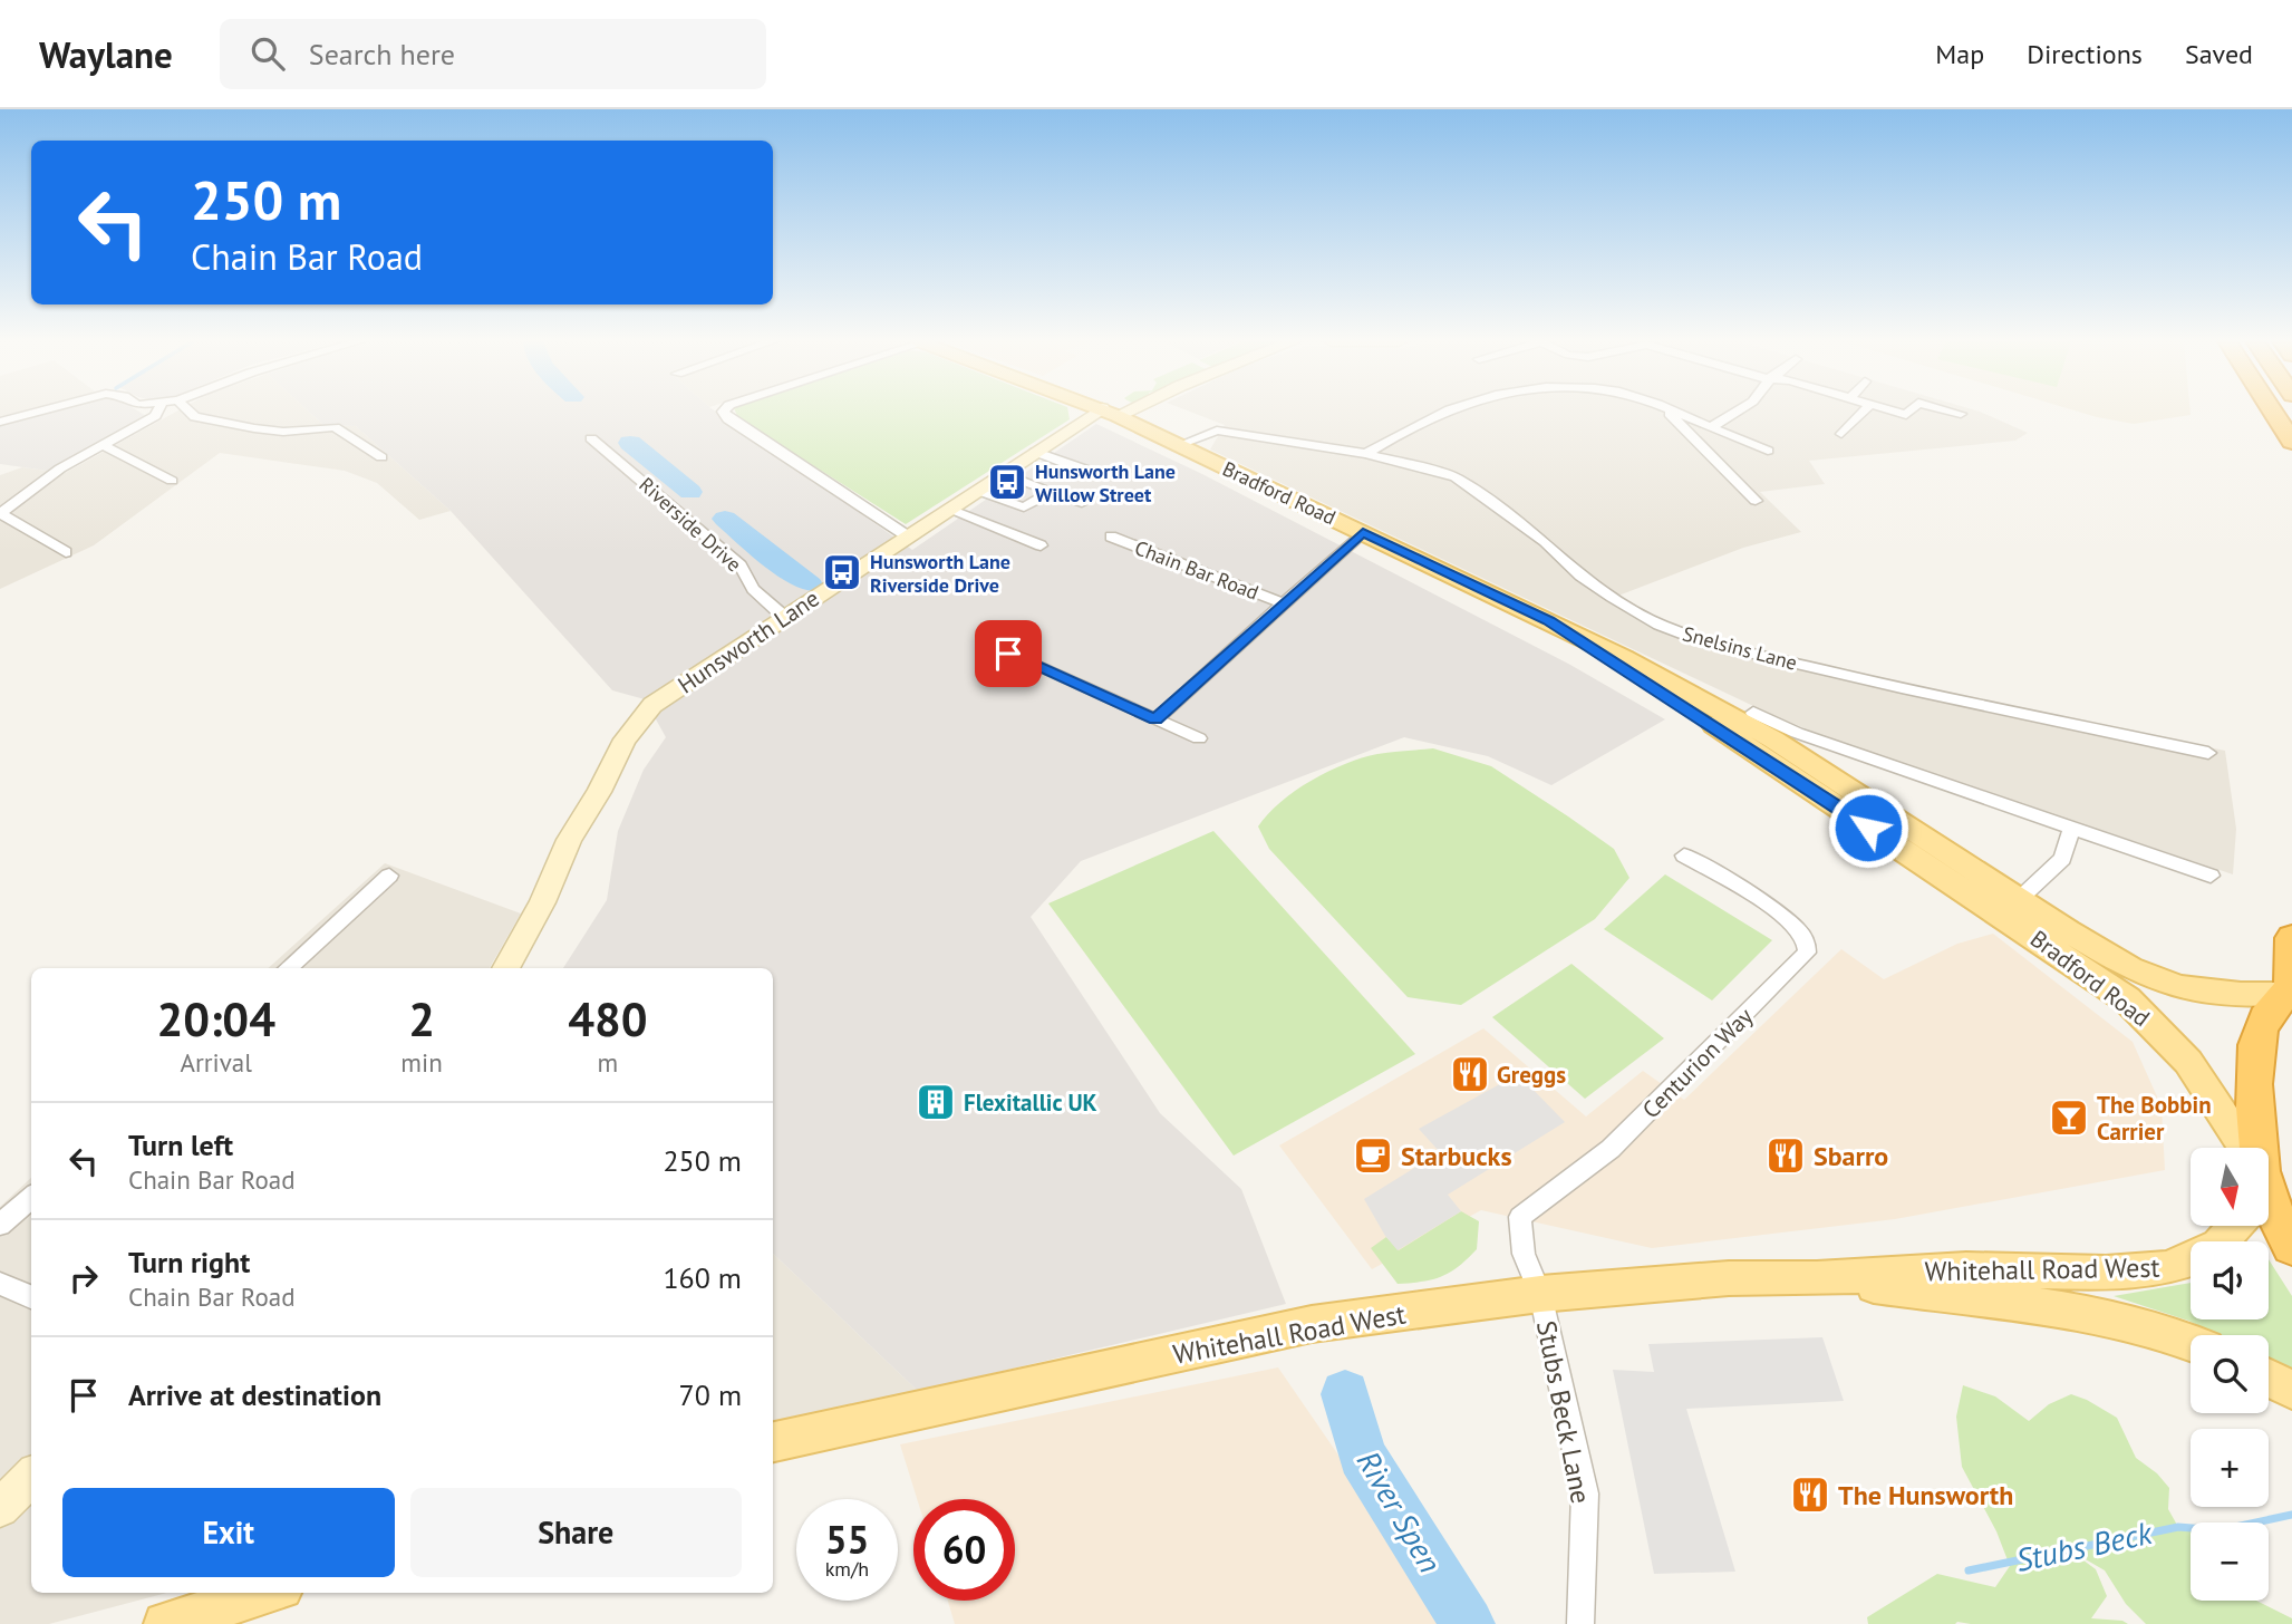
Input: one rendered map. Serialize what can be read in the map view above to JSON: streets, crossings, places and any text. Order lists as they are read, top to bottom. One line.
{"streets":{"main road":["Bradford Road","Hunsworth Lane","Whitehall Road West"],"street":["Riverside Drive","Chain Bar Road","Snelsins Lane","Centurion Way","Stubs Beck Lane"]},"crossings":[["Bradford Road","Chain Bar Road"],["Bradford Road","Hunsworth Lane"],["Bradford Road","Snelsins Lane"],["Riverside Drive","Hunsworth Lane"],["Centurion Way","Whitehall Road West"],["Centurion Way","Stubs Beck Lane"],["Whitehall Road West","Stubs Beck Lane"]],"water":["River Spen","Stubs Beck"],"places":{"bus stop":["Hunsworth Lane Willow Street","Hunsworth Lane Riverside Drive"],"restaurant":["Greggs","Sbarro","The Hunsworth"],"building":["Flexitallic UK"],"bar":["The Bobbin Carrier"],"cafe":["Starbucks"]},"north":"bottom","page":{"header":"Waylane","search":"Search here","nav":["Map","Directions","Saved"],"turn":["250 m","Chain Bar Road"],"eta":["20:04","Arrival","2","min","480","m"],"list":[{"name":"Turn left","note":"Chain Bar Road","value":"250 m"},{"name":"Turn right","note":"Chain Bar Road","value":"160 m"},{"name":"Arrive at destination","value":"70 m"}],"map_buttons":["+","−"],"buttons":["Exit","Share"],"speed":"55 km/h","limit":"60"}}
